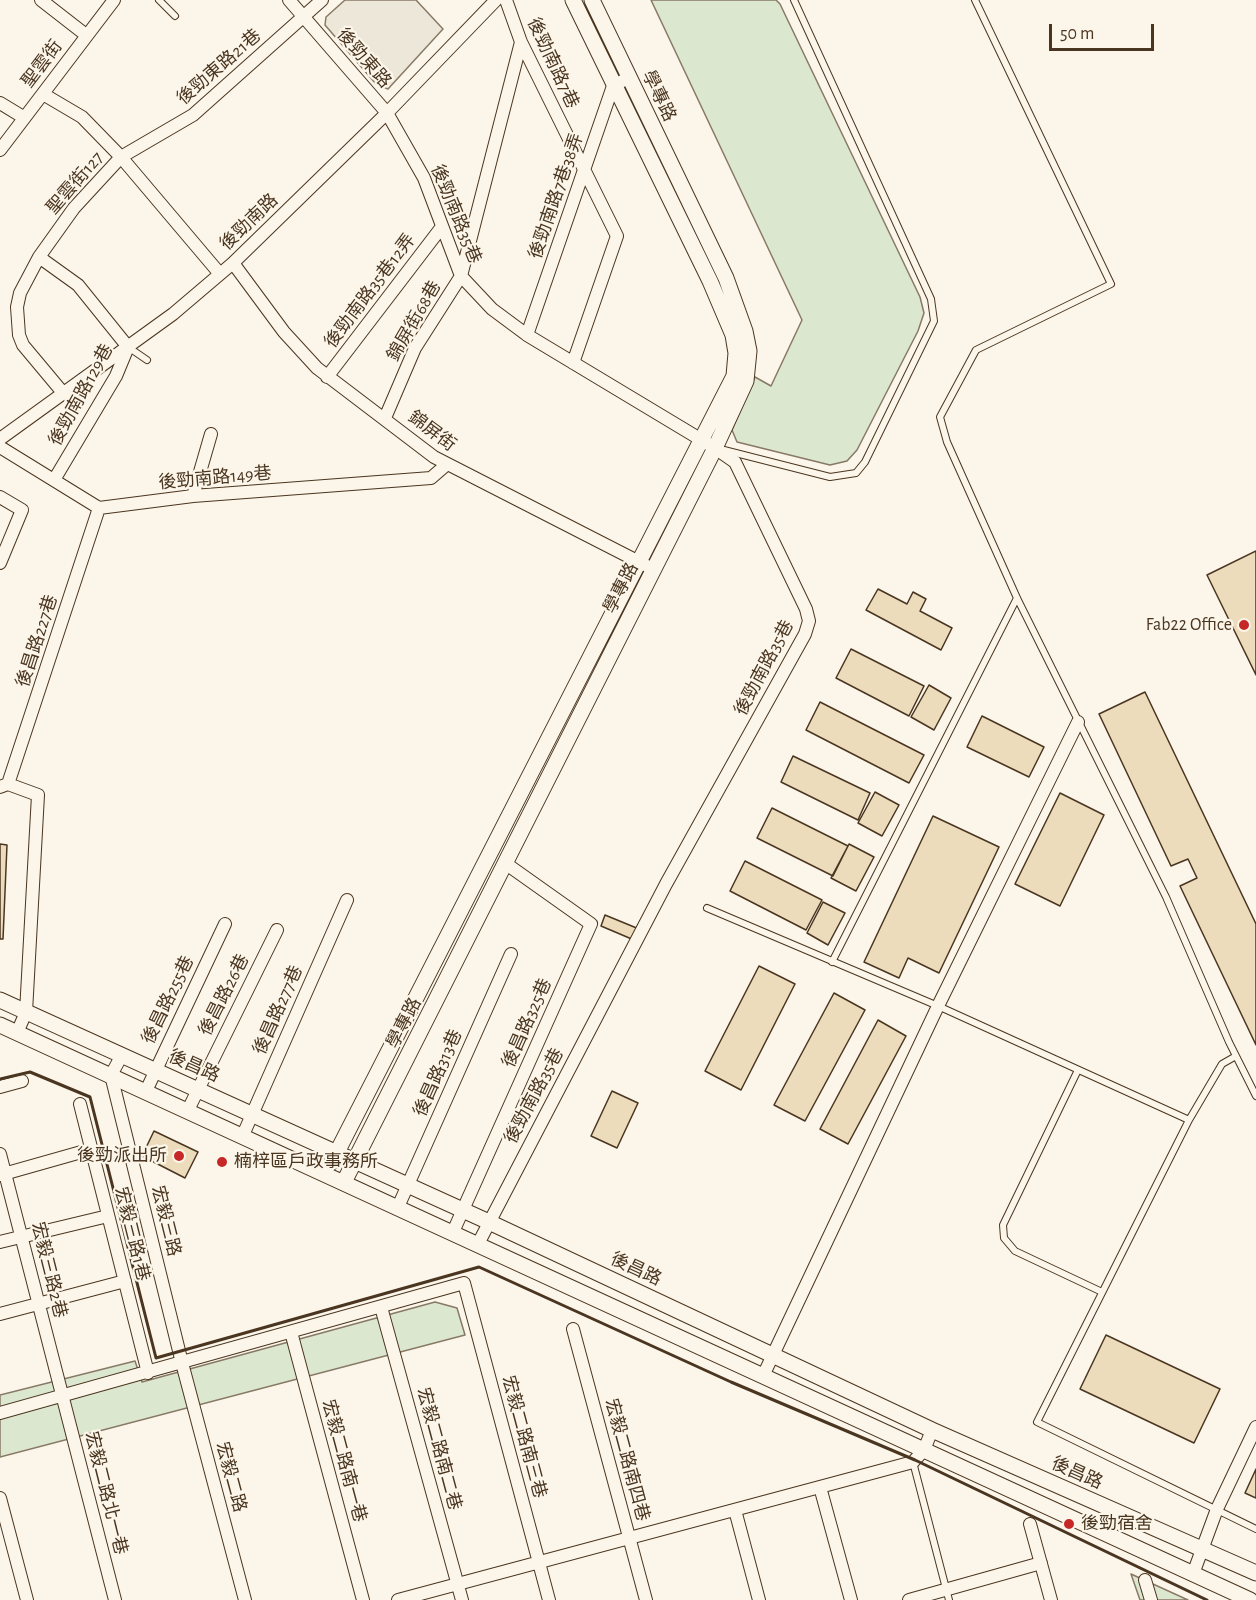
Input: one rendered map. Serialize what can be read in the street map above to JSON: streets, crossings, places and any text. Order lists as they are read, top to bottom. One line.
{"streets":{"street":["後勁東路","後勁南路7巷","聖雲街","後勁東路21巷","學專路","聖雲街127","後勁南路7巷38弄","後勁南路35巷","後勁南路","後勁南路35巷12弄","錦屏街68巷","後勁南路129巷","錦屏街","後勁南路149巷","後昌路227巷","後昌路26巷","後昌路255巷","後昌路277巷","後昌路325巷","後昌路","後昌路313巷","宏毅三路","宏毅三路1巷","宏毅三路2巷","宏毅二路南三巷","宏毅二路南二巷","宏毅二路南四巷","宏毅二路南一巷","宏毅二路","宏毅二路北一巷"]},"crossings":[["後勁東路","後勁東路21巷"],["後勁東路","後勁南路35巷"],["後勁東路","後勁南路"],["後勁南路7巷","後勁南路7巷38弄"],["後勁南路7巷","後勁南路35巷"],["後勁南路7巷","錦屏街68巷"],["聖雲街","聖雲街127"],["後勁東路21巷","聖雲街127"],["學專路","後勁南路7巷38弄"],["學專路","後勁南路35巷"],["學專路","錦屏街"],["學專路","後昌路325巷"],["學專路","後昌路"],["聖雲街127","後勁南路"],["後勁南路7巷38弄","後勁南路35巷"],["後勁南路35巷","後勁南路"],["後勁南路35巷","後勁南路35巷12弄"],["後勁南路35巷","錦屏街68巷"],["後勁南路35巷","後昌路"],["後勁南路","後勁南路129巷"],["後勁南路","錦屏街"],["後勁南路35巷12弄","錦屏街"],["錦屏街68巷","錦屏街"],["錦屏街","後勁南路149巷"],["後勁南路149巷","後昌路227巷"],["後昌路227巷","後昌路"],["後昌路26巷","後昌路"],["後昌路255巷","後昌路"],["後昌路277巷","後昌路"],["後昌路325巷","後昌路"],["後昌路","後昌路313巷"],["宏毅三路","宏毅二路"],["宏毅三路2巷","宏毅二路北一巷"],["宏毅二路南三巷","宏毅二路南二巷"]],"places":["Fab22 Office","後勁派出所","楠梓區戶政事務所","後勁宿舍"],"scale_bar":"50 m"}
